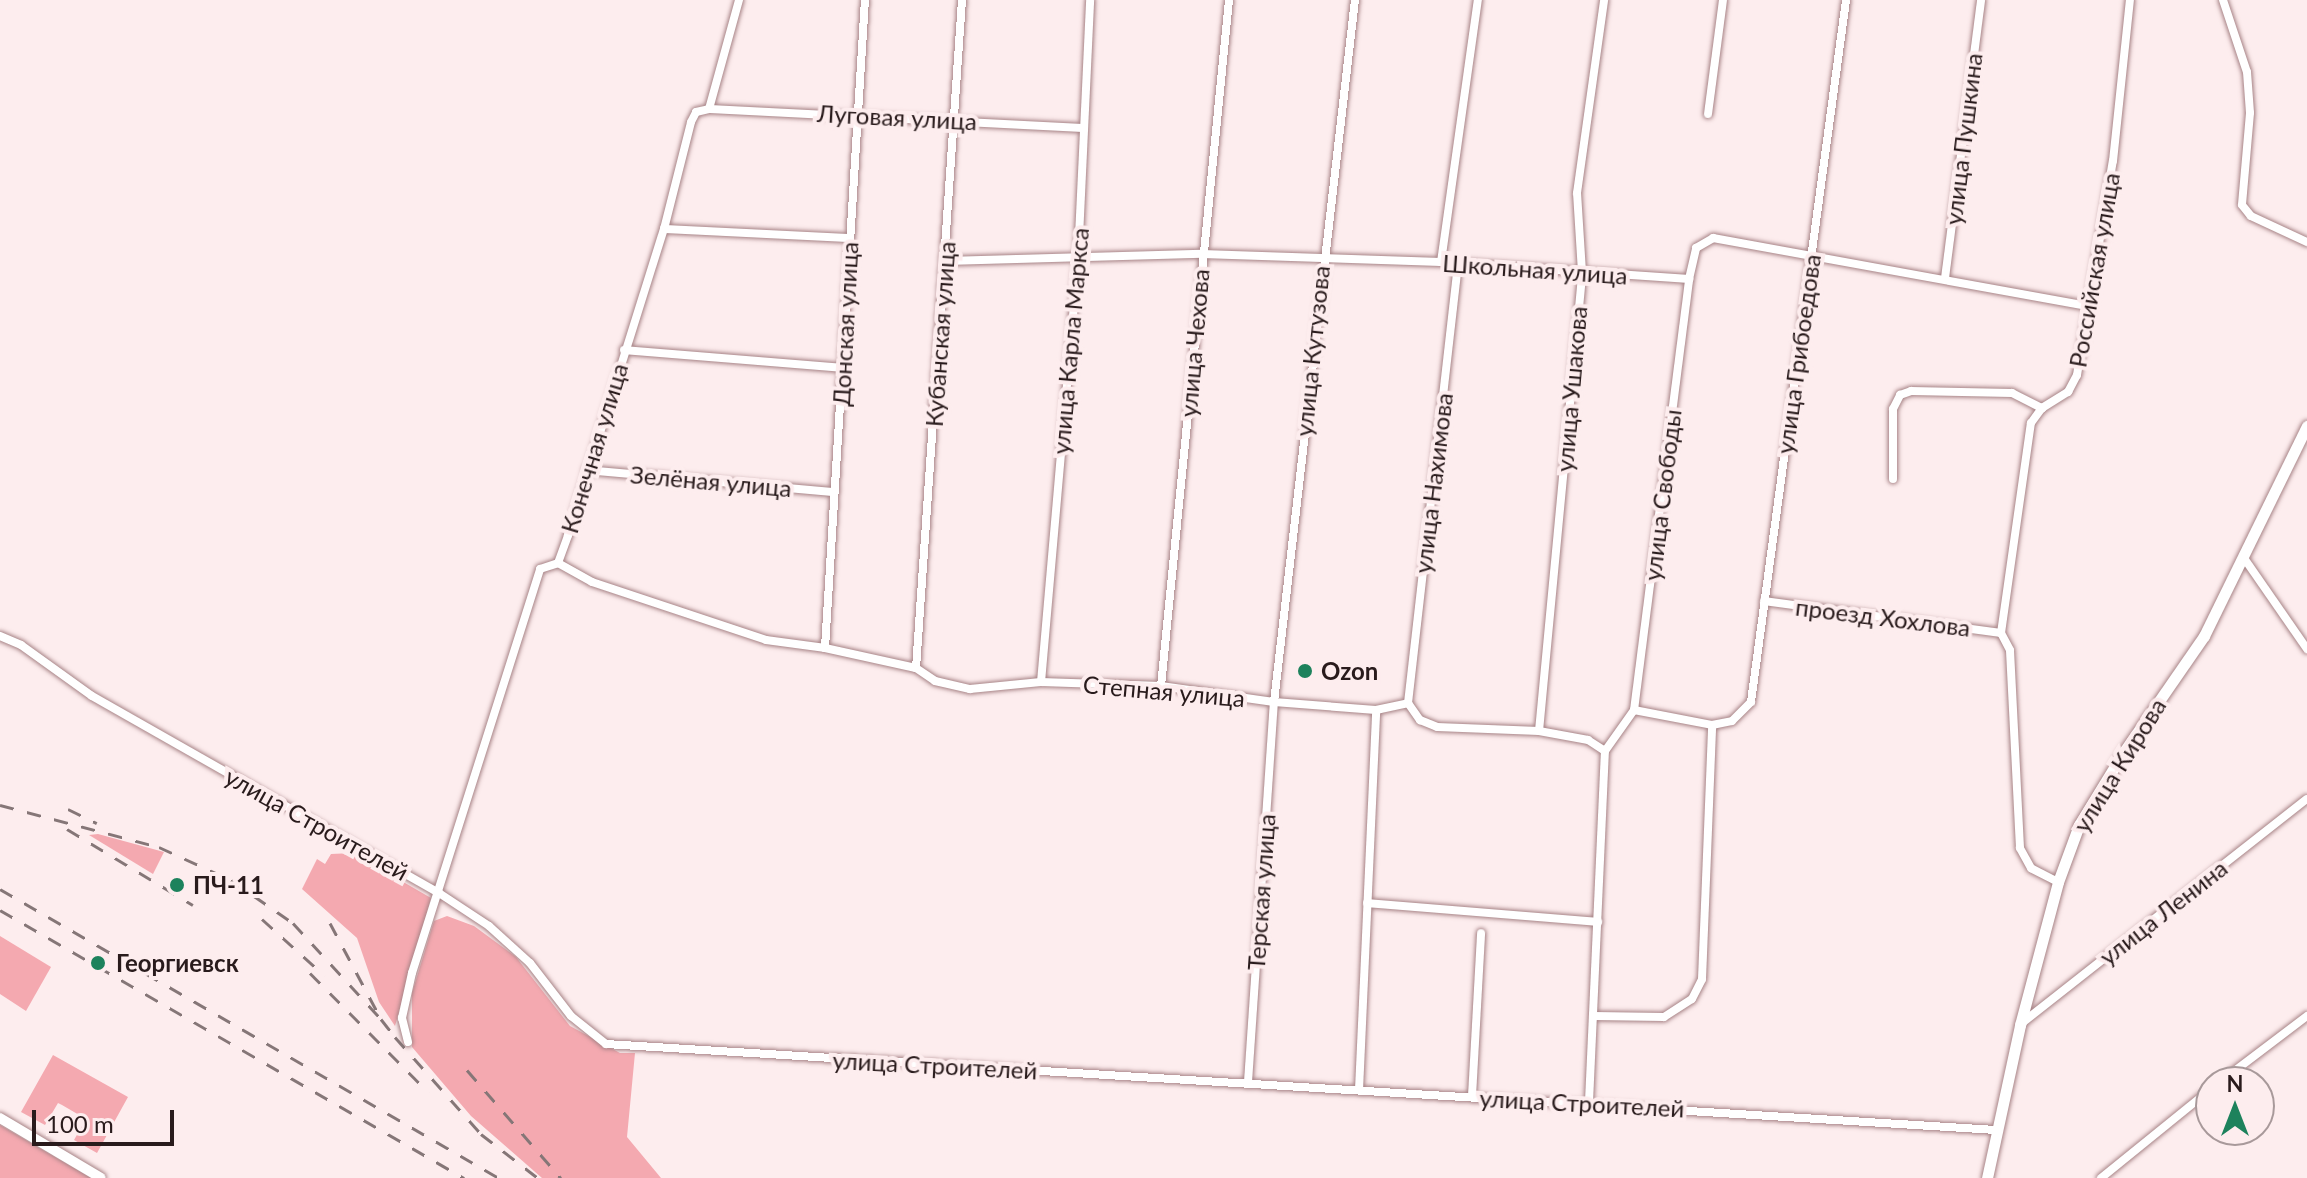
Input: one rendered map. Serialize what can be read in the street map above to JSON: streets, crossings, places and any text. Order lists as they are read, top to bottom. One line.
{"streets":{"main road":["улица Кирова"],"street":["Луговая улица","улица Пушкина","Школьная улица","Российская улица","Донская улица","Кубанская улица","улица Карла Маркса","улица Чехова","улица Кутузова","улица Грибоедова","улица Ушакова","Конечная улица","Зелёная улица","улица Нахимова","улица Свободы","проезд Хохлова","Степная улица","улица Строителей","Терская улица","улица Ленина"]},"crossings":[["Луговая улица","Донская улица"],["Луговая улица","Кубанская улица"],["Луговая улица","улица Карла Маркса"],["Луговая улица","Конечная улица"],["Школьная улица","Кубанская улица"],["Школьная улица","улица Карла Маркса"],["Школьная улица","улица Чехова"],["Школьная улица","улица Кутузова"],["Школьная улица","улица Ушакова"],["Школьная улица","улица Нахимова"],["Школьная улица","улица Свободы"],["Российская улица","проезд Хохлова"],["Российская улица","улица Кирова"],["Донская улица","Зелёная улица"],["Донская улица","Степная улица"],["Кубанская улица","Степная улица"],["улица Карла Маркса","Степная улица"],["улица Чехова","Степная улица"],["улица Кутузова","Степная улица"],["улица Кутузова","Терская улица"],["улица Грибоедова","проезд Хохлова"],["Конечная улица","Зелёная улица"],["Конечная улица","Степная улица"],["Конечная улица","улица Строителей"],["улица Нахимова","Степная улица"],["Степная улица","Терская улица"],["улица Кирова","улица Строителей"],["улица Кирова","улица Ленина"],["улица Строителей","Терская улица"]],"places":["Ozon","ПЧ-11","Георгиевск"],"scale_bar":"100 m","north":"top"}
